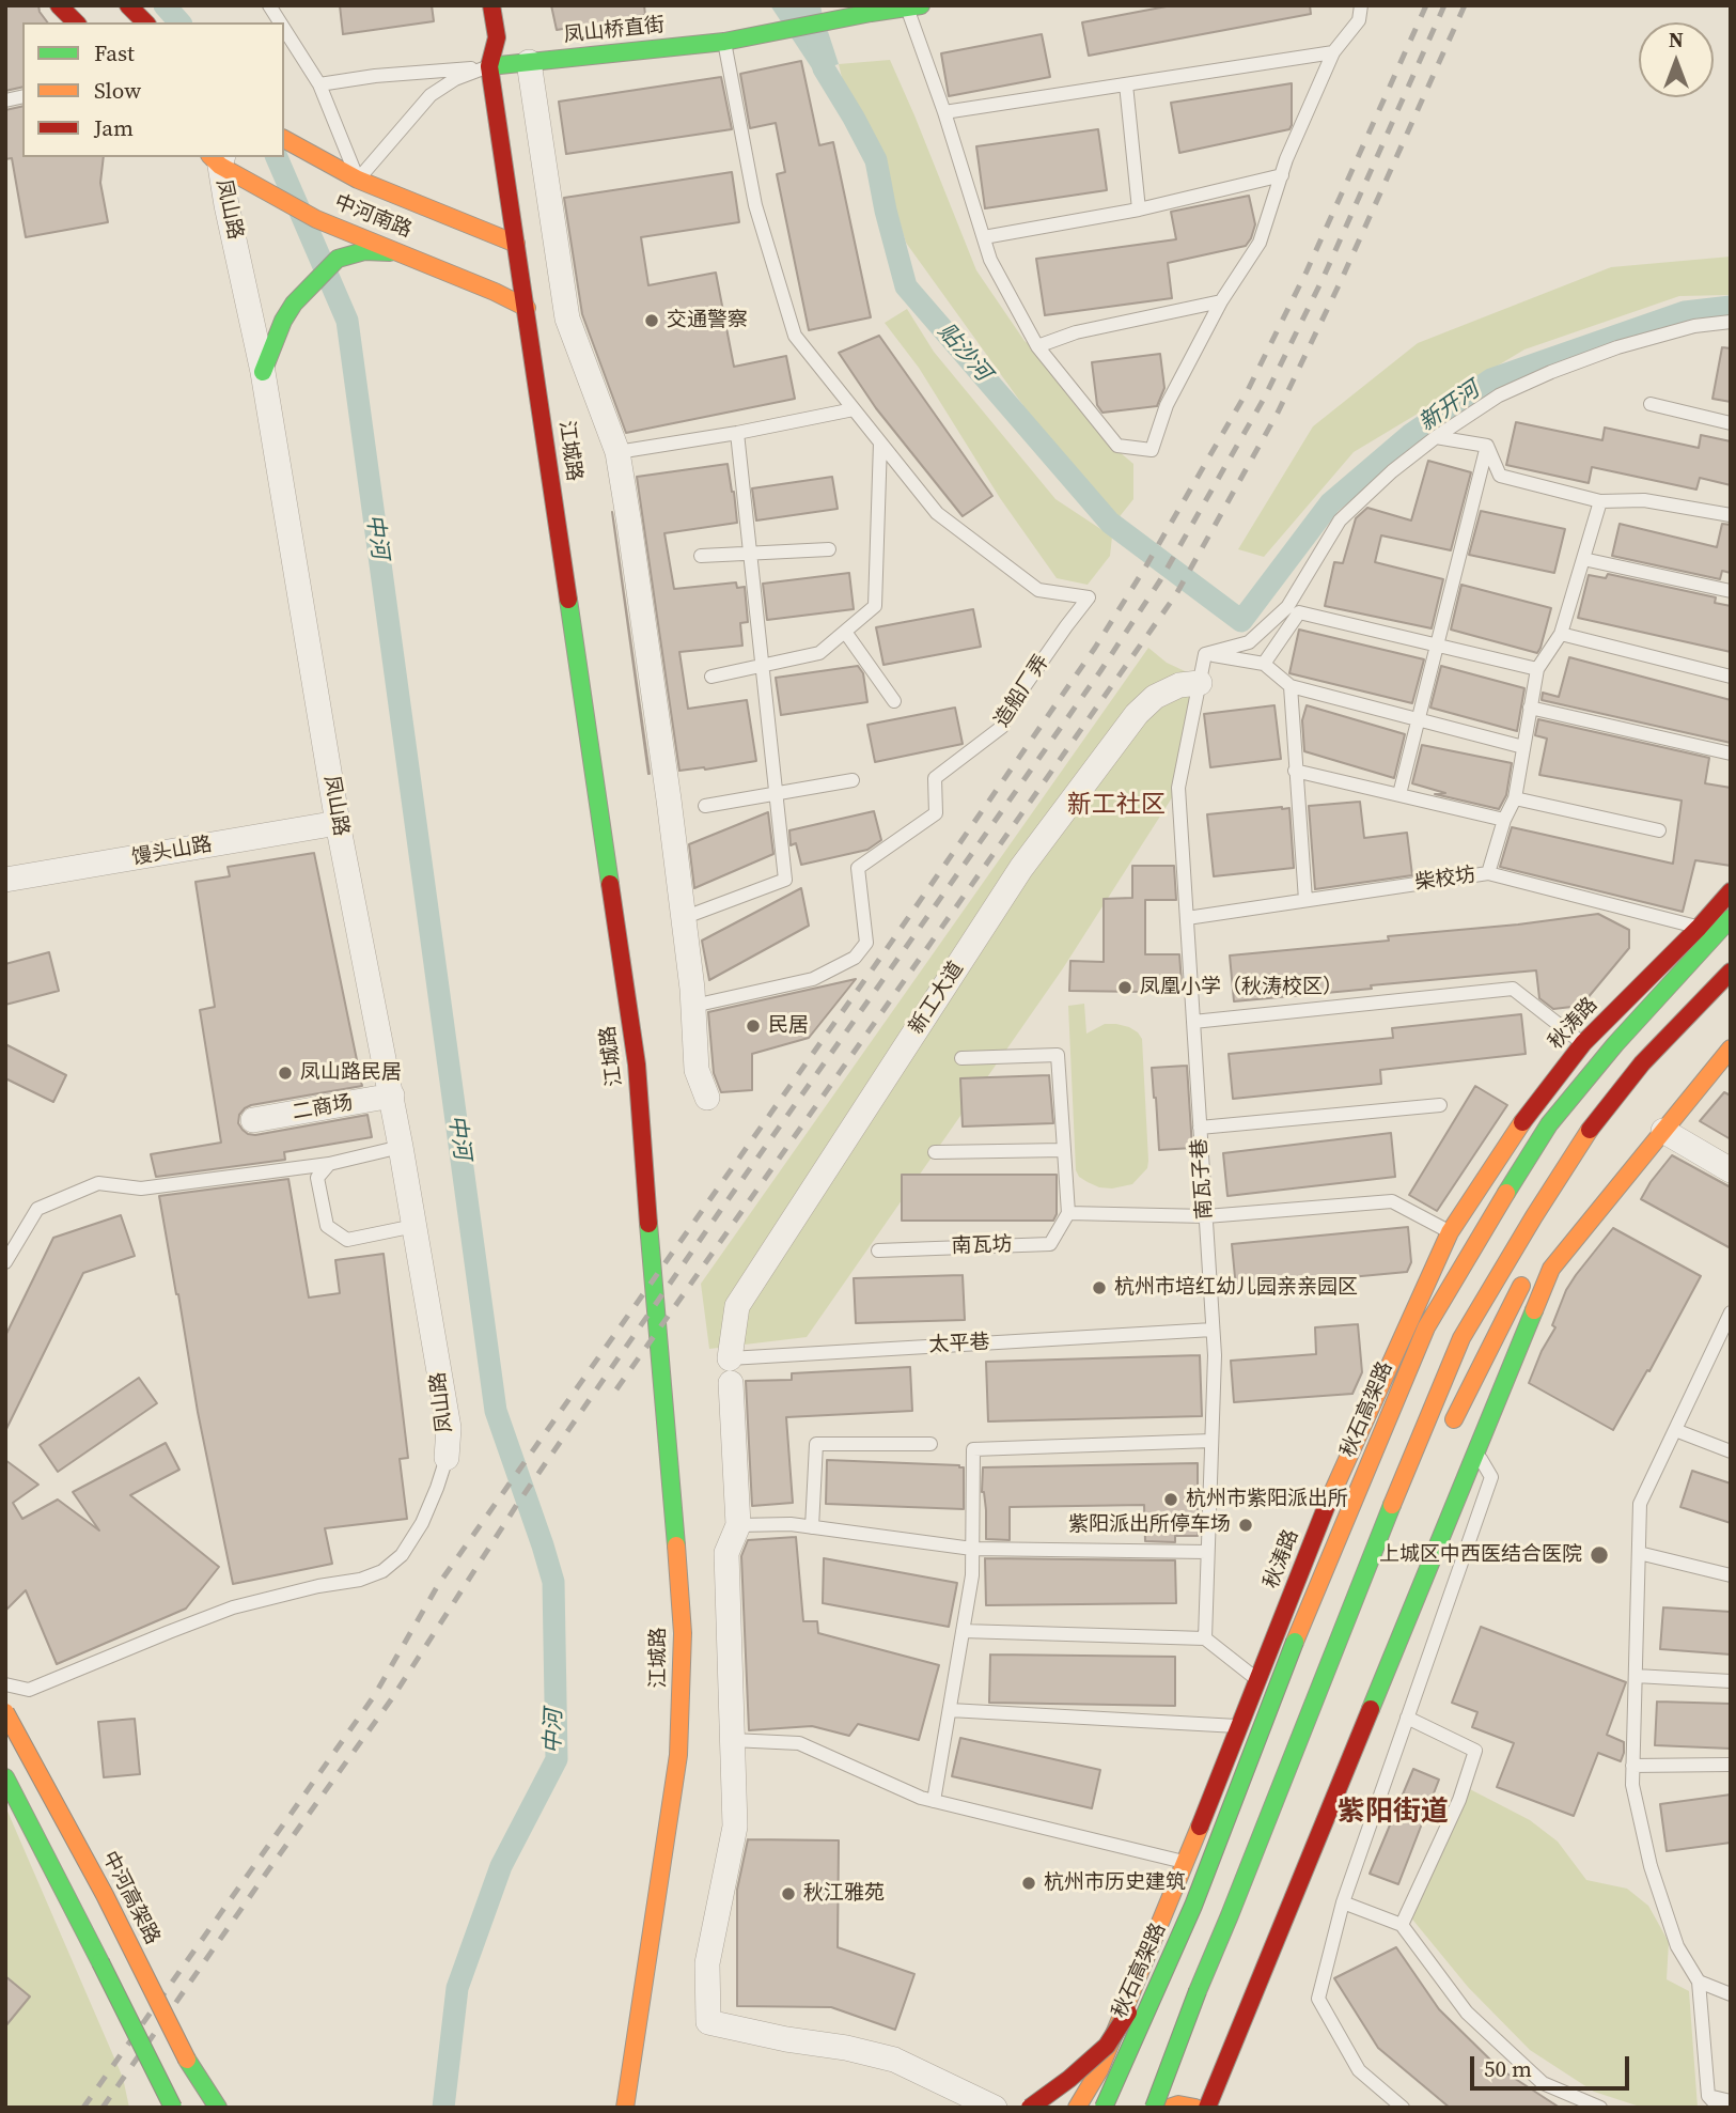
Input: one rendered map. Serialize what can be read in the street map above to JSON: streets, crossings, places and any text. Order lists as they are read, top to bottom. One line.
{"streets":{"main road":["凤山桥直街","中河南路","江城路","秋涛路","秋石高架路","中河高架路"],"street":["凤山路","馒头山路","新工大道","二商场"],"lane":["造船厂弄","柴校坊","南瓦子巷","南瓦坊","太平巷"]},"crossings":[["凤山桥直街","江城路"],["凤山路","中河南路"],["凤山路","馒头山路"],["凤山路","二商场"],["中河南路","江城路"],["柴校坊","秋涛路"],["柴校坊","南瓦子巷"],["新工大道","南瓦子巷"],["新工大道","太平巷"],["南瓦子巷","太平巷"]],"districts":["新工社区","紫阳街道"],"water":["贴沙河","新开河","中河"],"places":["交通警察","凤凰小学（秋涛校区）","民居","凤山路民居","杭州市培红幼儿园亲亲园区","杭州市紫阳派出所","紫阳派出所停车场","上城区中西医结合医院","杭州市历史建筑","秋江雅苑"],"legend":["Fast","Slow","Jam"],"scale_bar":"50 m","north":"top"}
